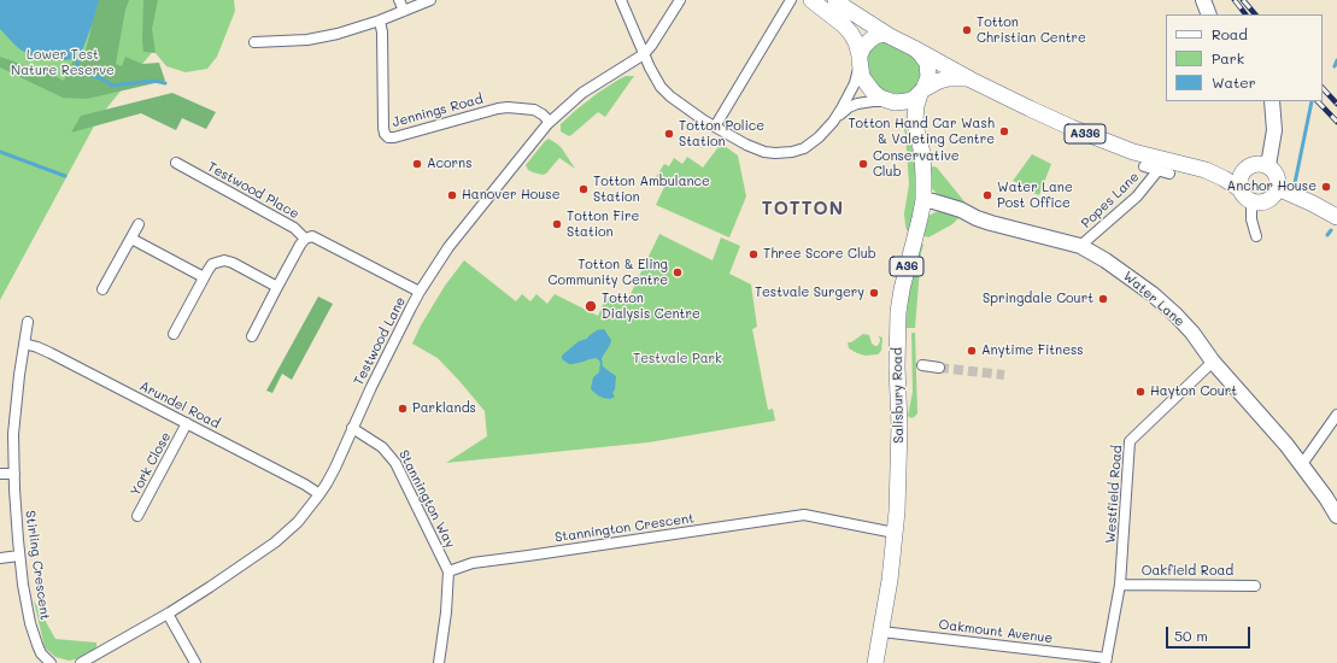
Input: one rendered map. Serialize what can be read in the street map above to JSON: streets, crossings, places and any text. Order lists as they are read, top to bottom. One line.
{"streets":{"main road":["A336","A36","Salisbury Road"],"street":["Jennings Road","Testwood Place","Popes Lane","Water Lane","Testwood Lane","Arundel Road","York Close","Westfield Road","Stannington Way","Stannington Crescent","Stirling Crescent","Oakfield Road","Oakmount Avenue"]},"crossings":[["Jennings Road","Testwood Lane"],["A336","Salisbury Road"],["Testwood Place","Testwood Lane"],["Popes Lane","Water Lane"],["Water Lane","Salisbury Road"],["Water Lane","Westfield Road"],["Testwood Lane","Arundel Road"],["Testwood Lane","Stannington Way"],["Salisbury Road","Stannington Crescent"],["Salisbury Road","Oakmount Avenue"],["Arundel Road","York Close"],["Arundel Road","Stirling Crescent"],["Westfield Road","Oakfield Road"],["Westfield Road","Oakmount Avenue"],["Stannington Way","Stannington Crescent"]],"districts":["TOTTON"],"parks":["Lower Test Nature Reserve","Testvale Park"],"places":["Totton Christian Centre","Totton Hand Car Wash & Valeting Centre","Totton Police Station","Acorns","Conservative Club","Anchor House","Totton Ambulance Station","Hanover House","Water Lane Post Office","Totton Fire Station","Three Score Club","Totton & Eling Community Centre","Testvale Surgery","Springdale Court","Totton Dialysis Centre","Anytime Fitness","Hayton Court","Parklands"],"legend":["Road","Park","Water"],"scale_bar":"50 m"}
